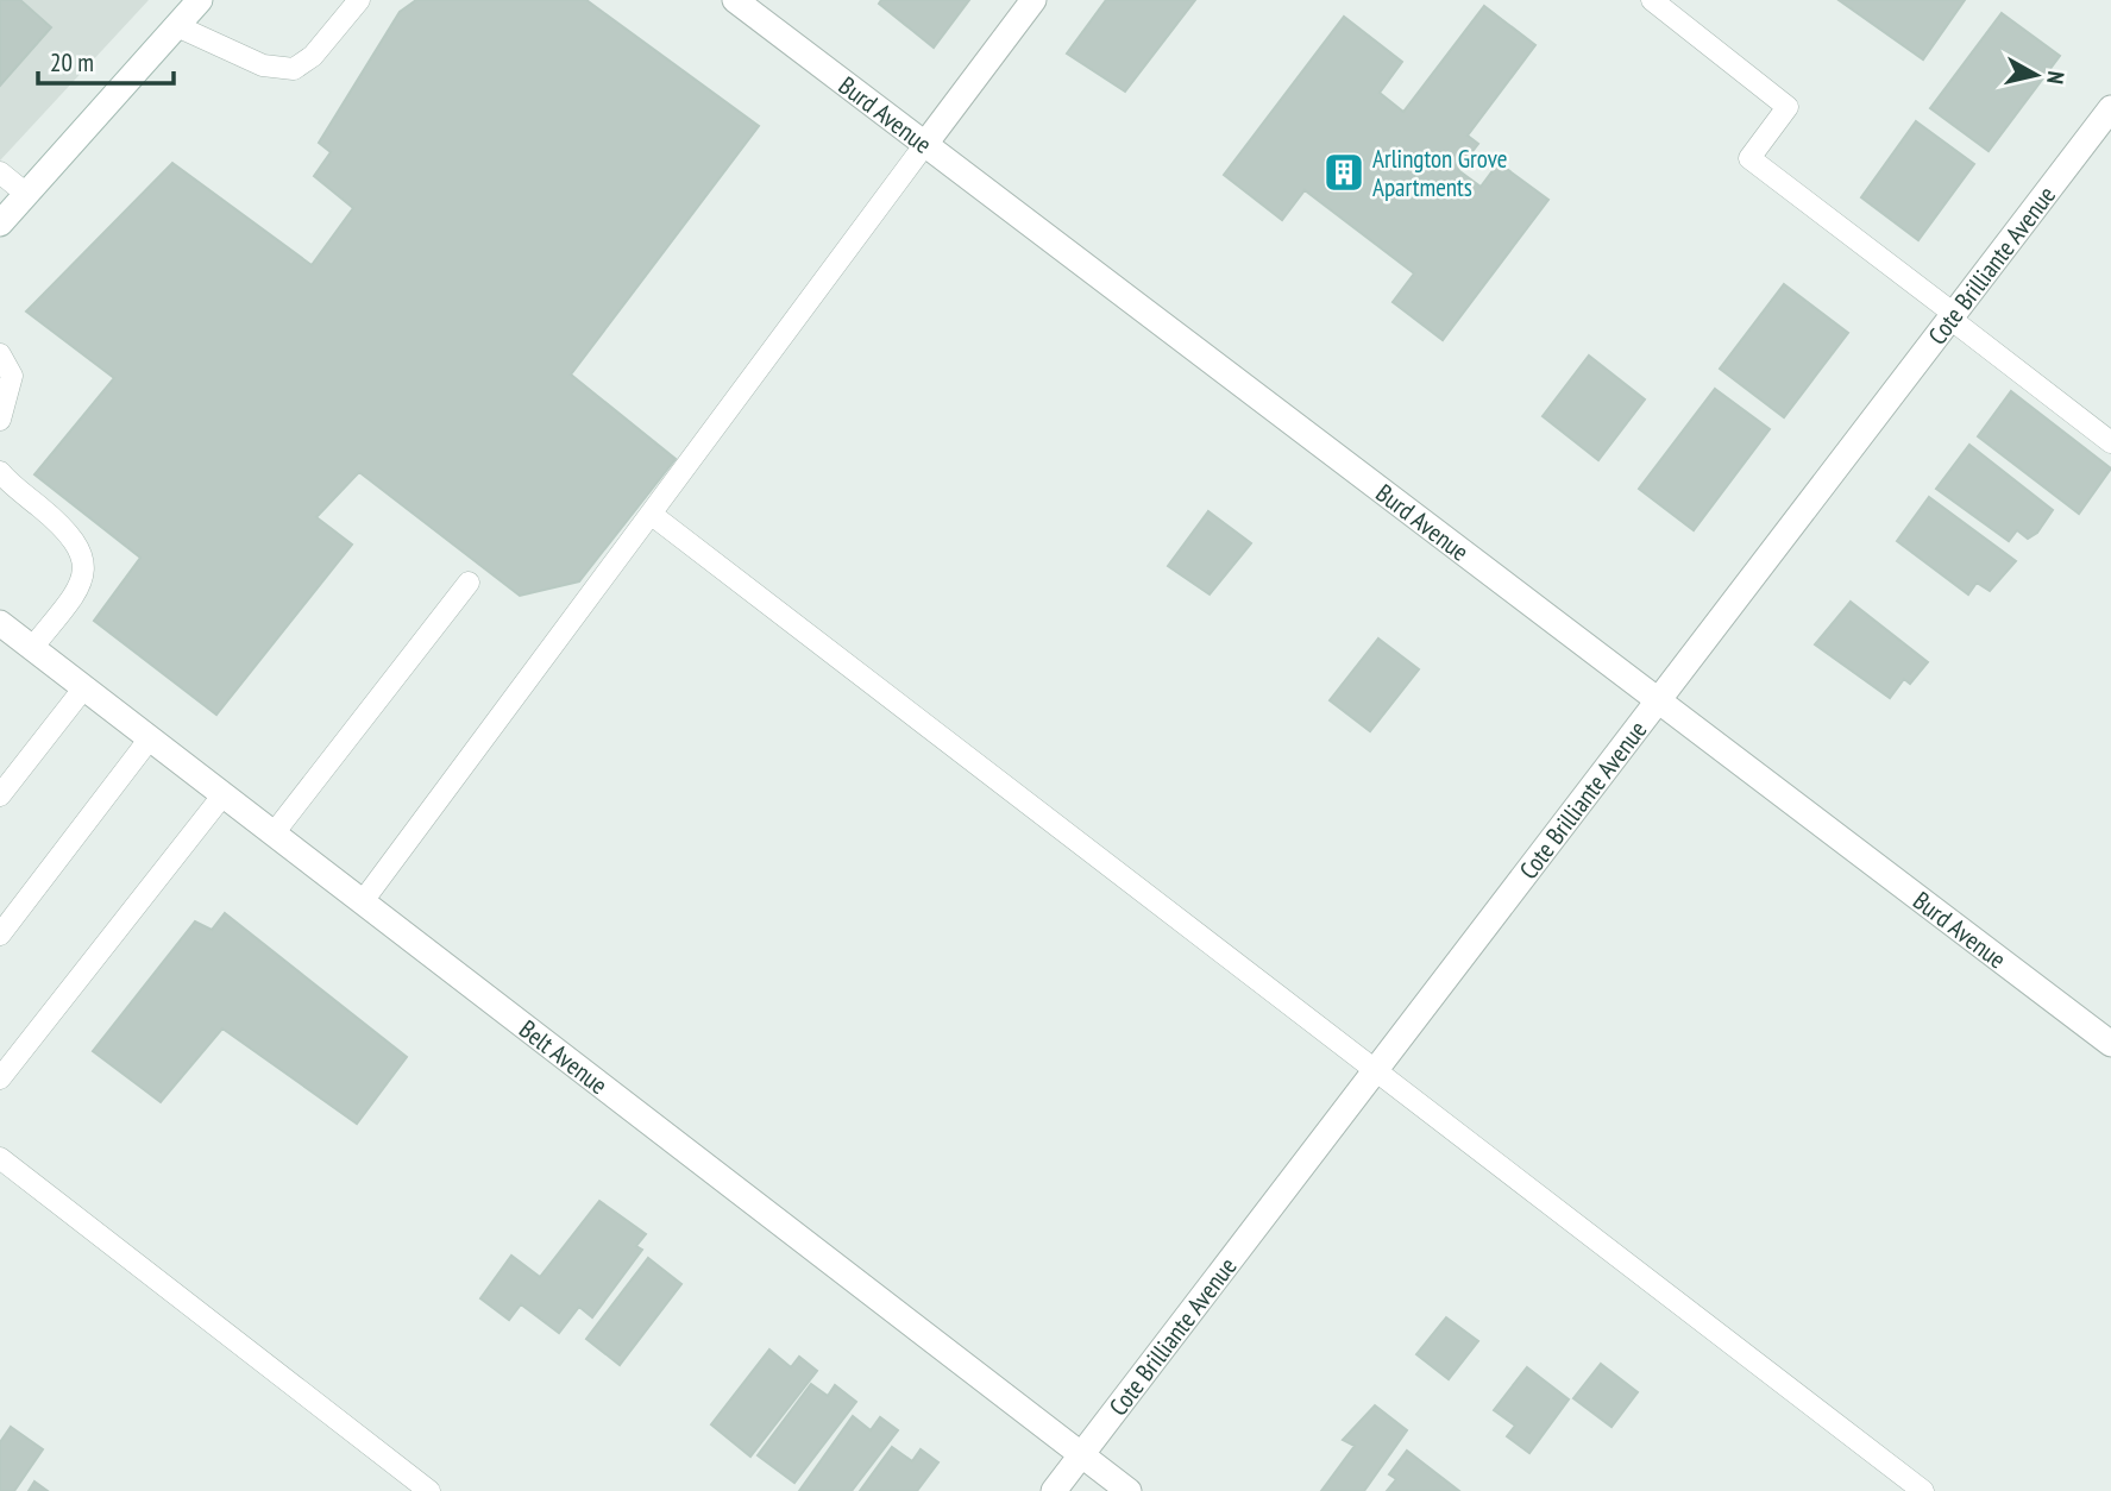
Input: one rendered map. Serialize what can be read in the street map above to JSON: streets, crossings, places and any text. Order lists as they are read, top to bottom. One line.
{"streets":{"street":["Burd Avenue","Cote Brilliante Avenue","Belt Avenue"]},"crossings":[["Burd Avenue","Cote Brilliante Avenue"],["Cote Brilliante Avenue","Belt Avenue"]],"places":{"building":["Arlington Grove Apartments"]},"scale_bar":"20 m","north":"right"}
